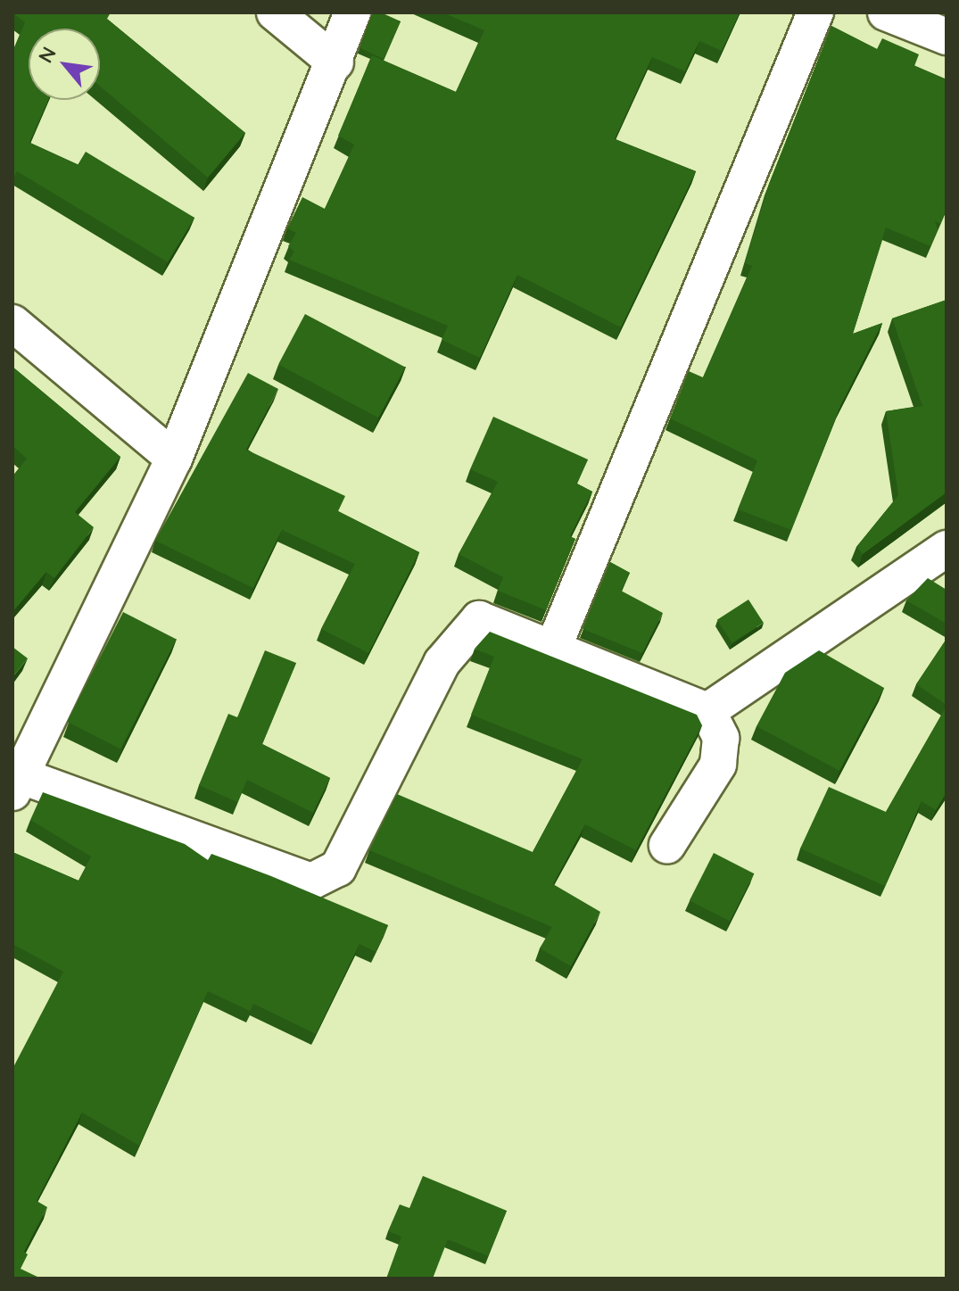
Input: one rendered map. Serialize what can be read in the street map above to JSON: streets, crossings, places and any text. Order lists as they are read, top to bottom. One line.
{"north":"top left"}
